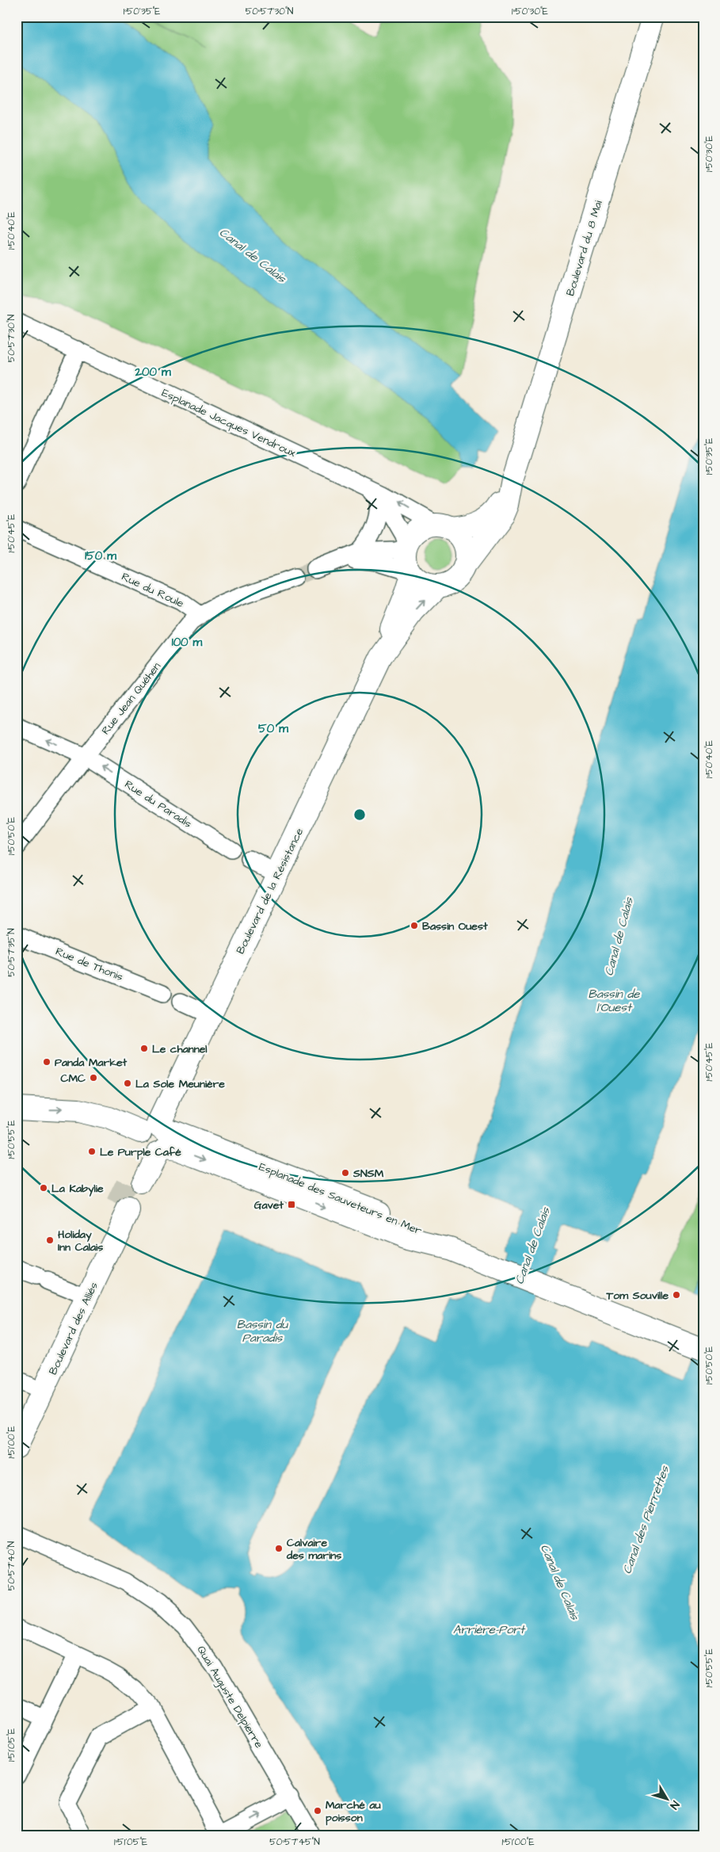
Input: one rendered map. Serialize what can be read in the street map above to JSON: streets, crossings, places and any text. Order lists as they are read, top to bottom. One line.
{"streets":{"street":["Boulevard du 8 Mai","Esplanade Jacques Vendroux","Rue du Roule","Rue Jean Quéhen","Rue du Paradis","Boulevard de la Résistance","Rue de Thonis","Esplanade des Sauveteurs en Mer","Boulevard des Alliés","Quai Auguste Delpierre"]},"crossings":[["Boulevard du 8 Mai","Esplanade Jacques Vendroux"],["Boulevard du 8 Mai","Boulevard de la Résistance"],["Esplanade Jacques Vendroux","Boulevard de la Résistance"],["Rue du Roule","Rue Jean Quéhen"],["Rue Jean Quéhen","Rue du Paradis"],["Boulevard de la Résistance","Esplanade des Sauveteurs en Mer"]],"one_way":["Rue du Paradis"],"water":["Canal de Calais","Bassin de l'Ouest","Bassin du Paradis","Canal des Pierrettes","Arrière-Port"],"places":{"other":["Bassin Ouest","Le channel","Panda Market","CMC","La Sole Meunière","Le Purple Café","SNSM","La Kabylie","Holiday Inn Calais","Tom Souville","Calvaire des marins","Marché au poisson"],"transit":["Gavet"]},"north":"bottom right","coordinates":["1°50'35\"E","50°57'30\"N","1°50'30\"E","1°50'40\"E","1°50'45\"E","1°50'50\"E","50°57'35\"N","1°50'55\"E","1°51'00\"E","50°57'40\"N","1°51'05\"E","50°57'45\"N"],"rings":["200 m","150 m","100 m","50 m"]}
